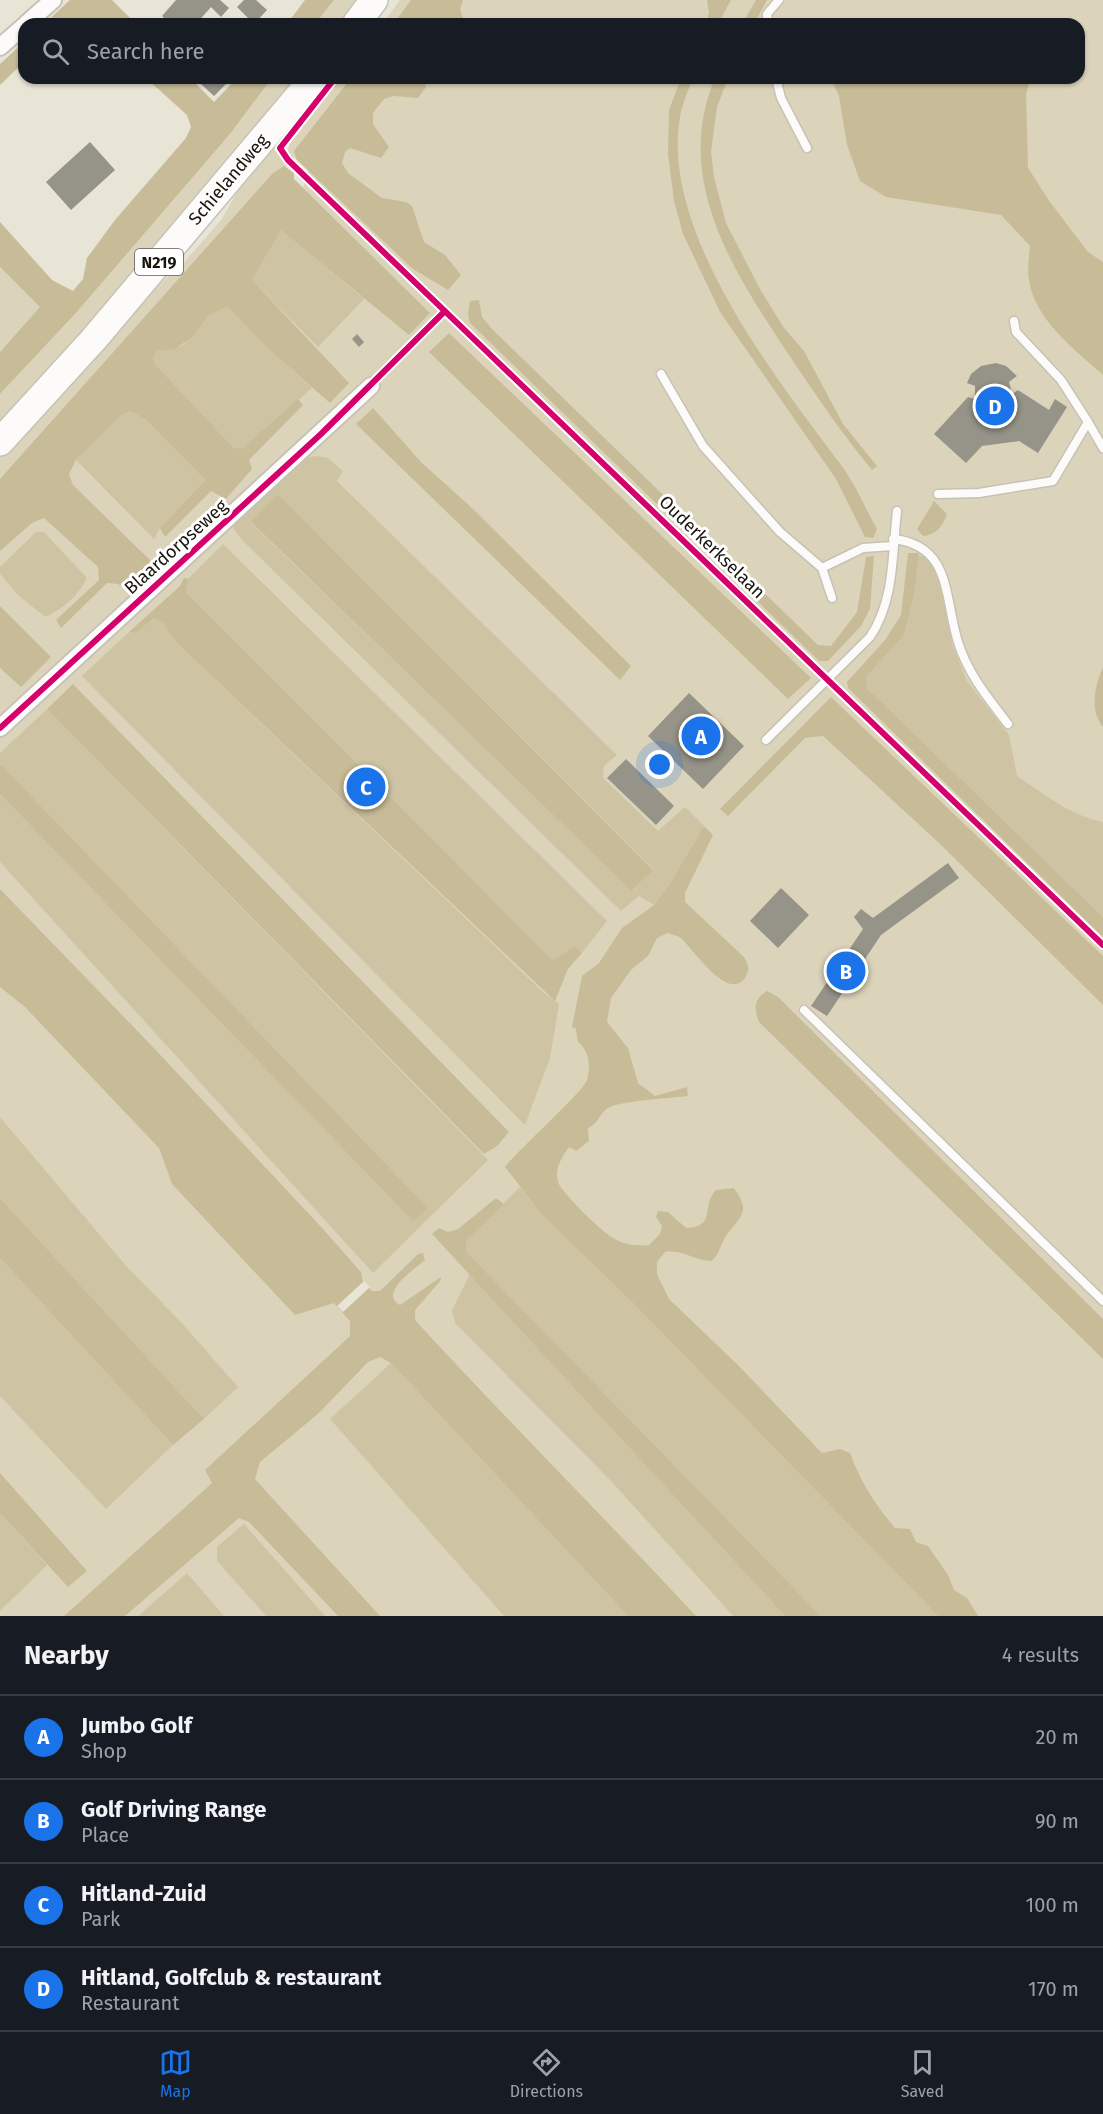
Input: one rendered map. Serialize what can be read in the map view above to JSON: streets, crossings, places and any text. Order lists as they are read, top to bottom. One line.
{"streets":{"main road":["Schielandweg","N219"],"street":["Blaardorpseweg"],"cycle path":["Ouderkerkselaan"]},"page":{"search":"Search here","pins":["D","A","C","B"],"heading":["Nearby","4 results"],"list":[{"mark":"A","name":"Jumbo Golf","note":"Shop","value":"20 m"},{"mark":"B","name":"Golf Driving Range","note":"Place","value":"90 m"},{"mark":"C","name":"Hitland-Zuid","note":"Park","value":"100 m"},{"mark":"D","name":"Hitland, Golfclub & restaurant","note":"Restaurant","value":"170 m"}],"nav":["Map","Directions","Saved"]}}
